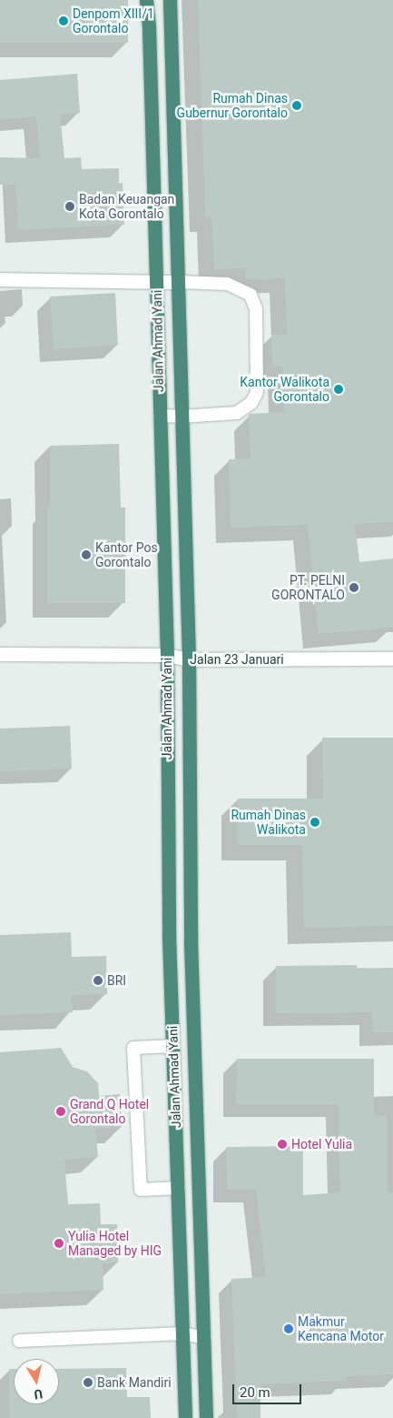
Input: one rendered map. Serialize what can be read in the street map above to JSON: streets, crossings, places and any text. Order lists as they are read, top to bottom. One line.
{"streets":{"highway":["Jalan Ahmad Yani"],"street":["Jalan 23 Januari"]},"crossings":[["Jalan Ahmad Yani","Jalan 23 Januari"]],"places":["Denpom XIII/1 Gorontalo","Rumah Dinas Gubernur Gorontalo","Badan Keuangan Kota Gorontalo","Kantor Walikota Gorontalo","Kantor Pos Gorontalo","PT. PELNI GORONTALO","Rumah Dinas Walikota","BRI","Grand Q Hotel Gorontalo","Hotel Yulia","Yulia Hotel Managed by HIG","Makmur Kencana Motor","Bank Mandiri"],"scale_bar":"20 m","north":"bottom"}
